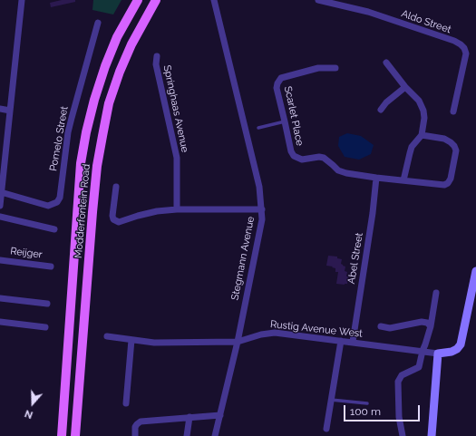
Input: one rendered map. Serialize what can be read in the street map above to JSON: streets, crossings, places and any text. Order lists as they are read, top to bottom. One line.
{"streets":{"main road":["Modderfontein Road"],"street":["Aldo Street","Springhaas Avenue","Scarlet Place","Pomelo Street","Reijger","Stegmann Avenue","Abel Street","Rustig Avenue West"]},"crossings":[["Scarlet Place","Abel Street"],["Stegmann Avenue","Rustig Avenue West"],["Abel Street","Rustig Avenue West"]],"scale_bar":"100 m","north":"bottom"}
